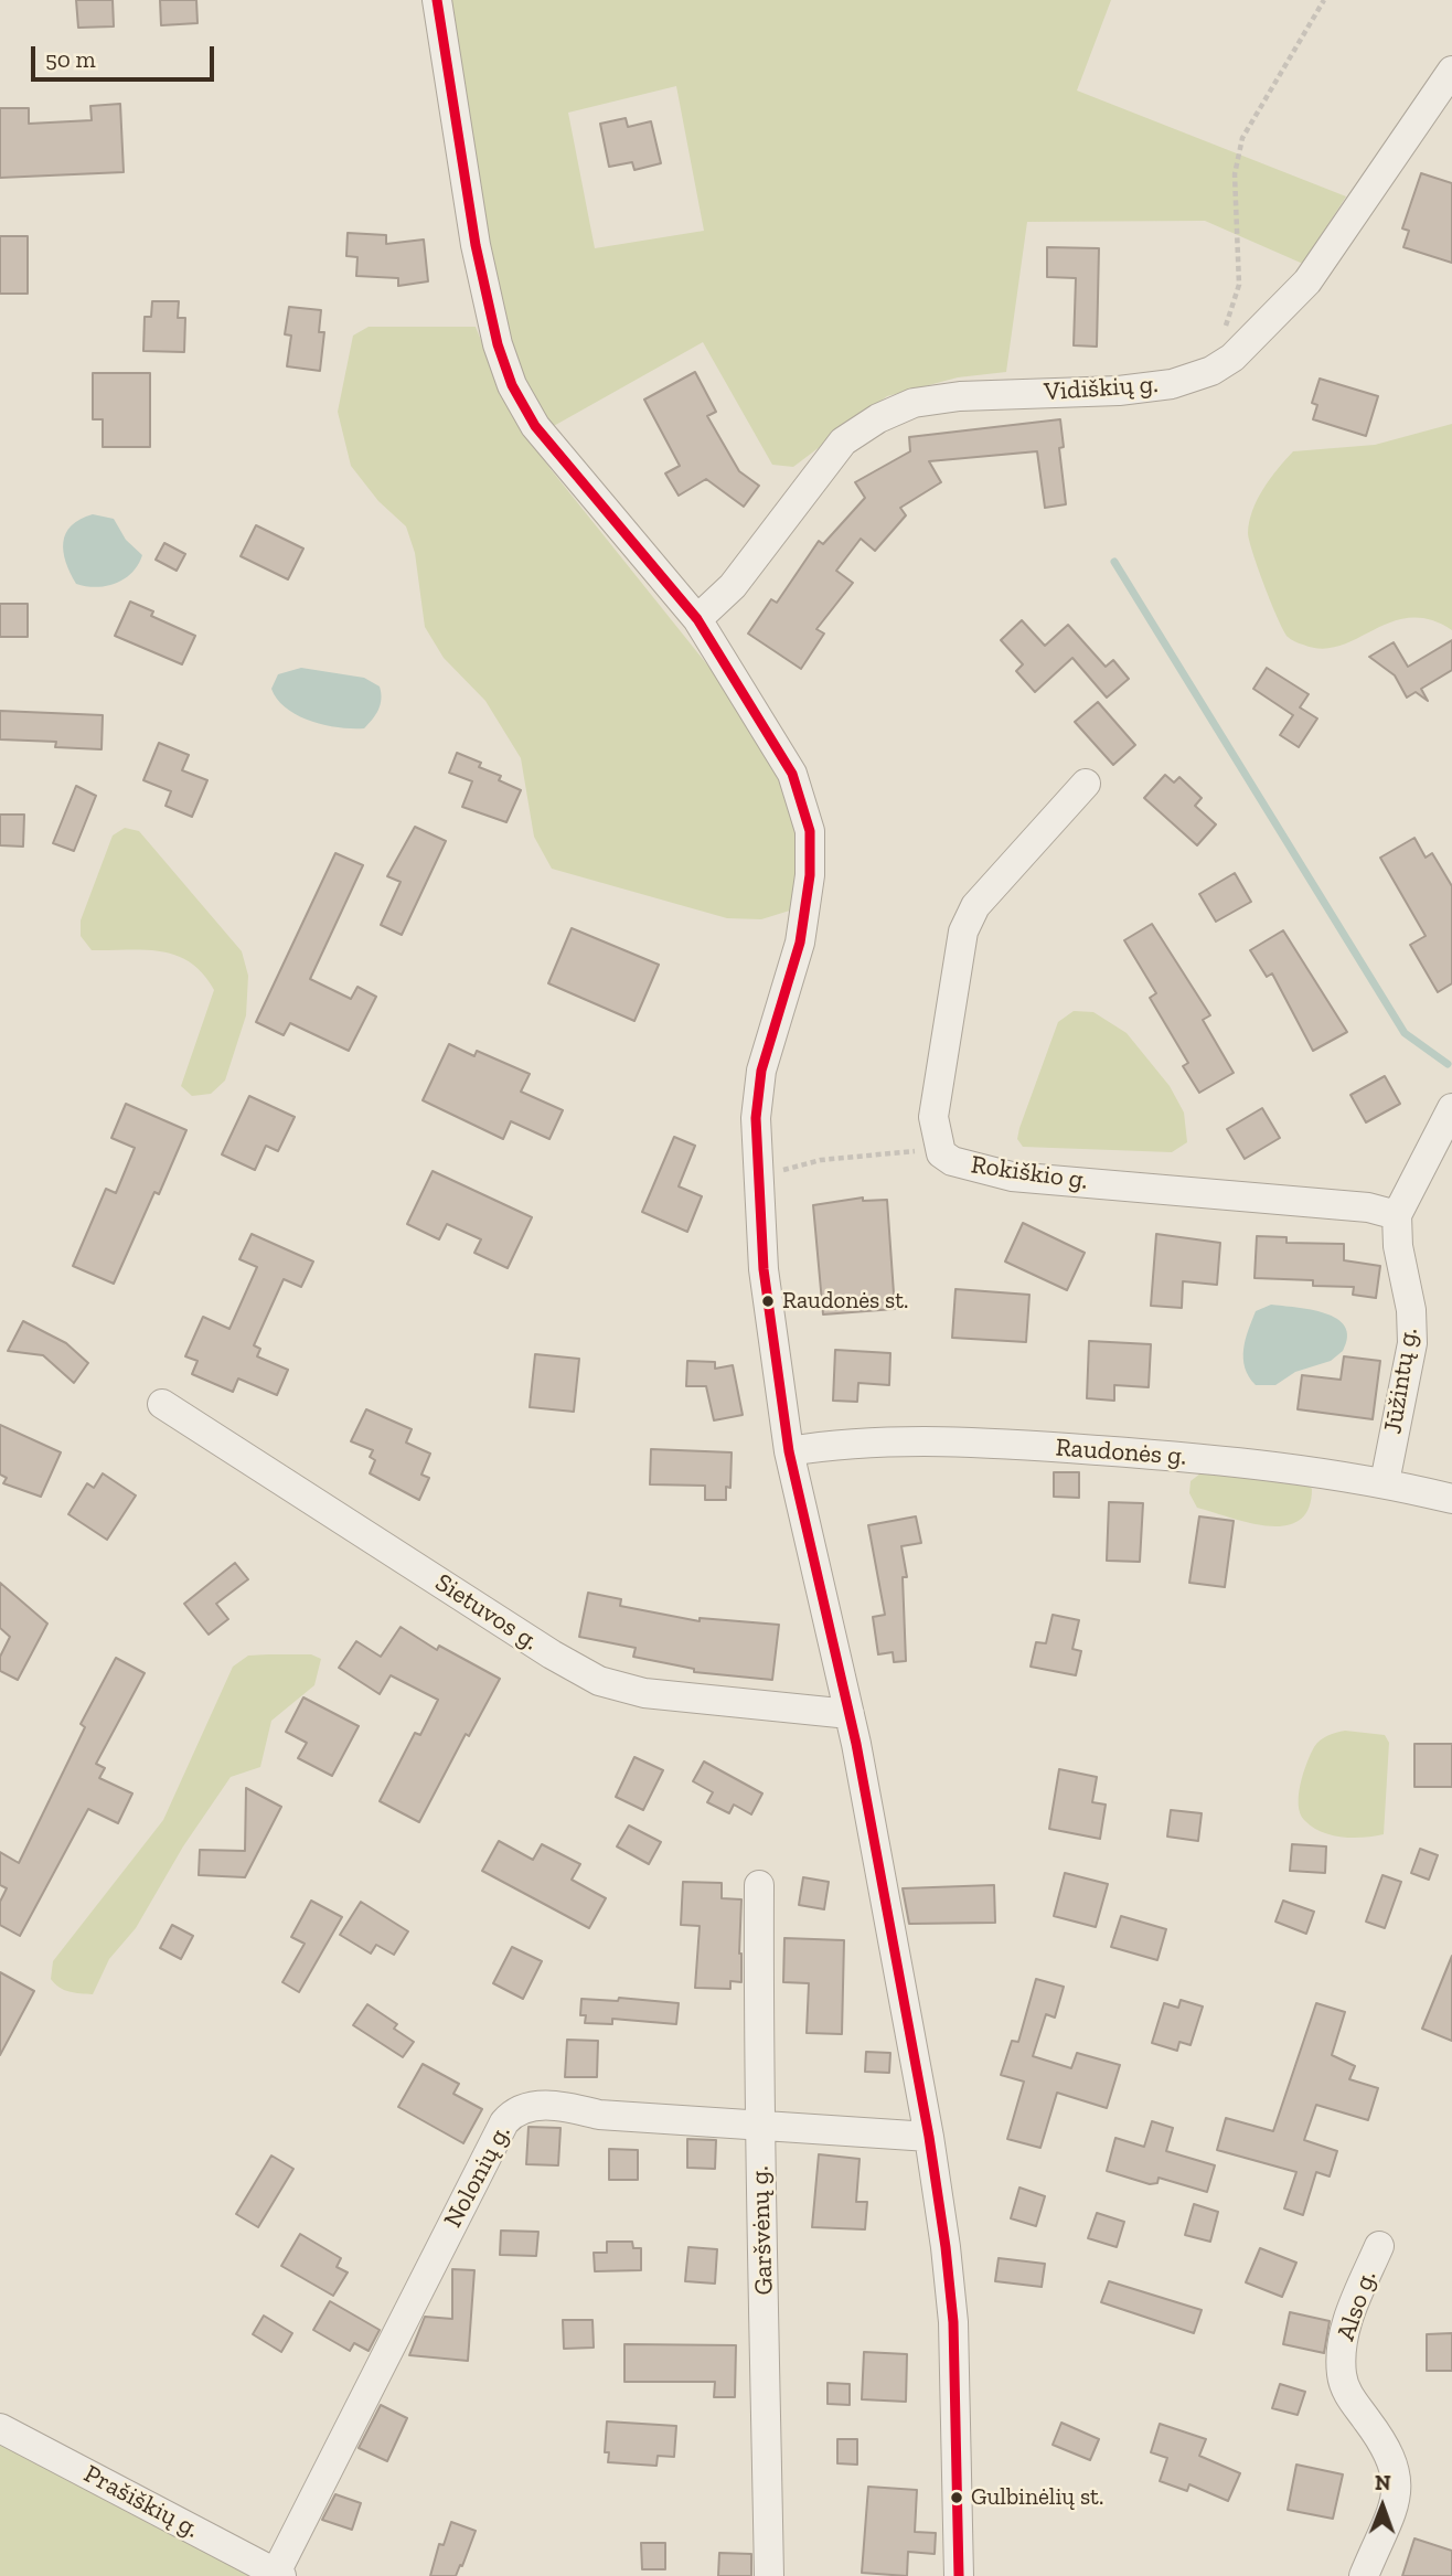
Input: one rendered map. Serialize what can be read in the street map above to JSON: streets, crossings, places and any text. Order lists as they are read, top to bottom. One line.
{"streets":{"street":["Vidiškių g.","Rokiškio g.","Jūžintų g.","Raudonės g.","Sietuvos g.","Nolonių g.","Garšvėnų g.","Also g.","Prašiškių g."]},"crossings":[["Rokiškio g.","Jūžintų g."],["Jūžintų g.","Raudonės g."],["Nolonių g.","Garšvėnų g."],["Nolonių g.","Prašiškių g."]],"places":["Raudonės st.","Gulbinėlių st."],"scale_bar":"50 m","north":"top"}
